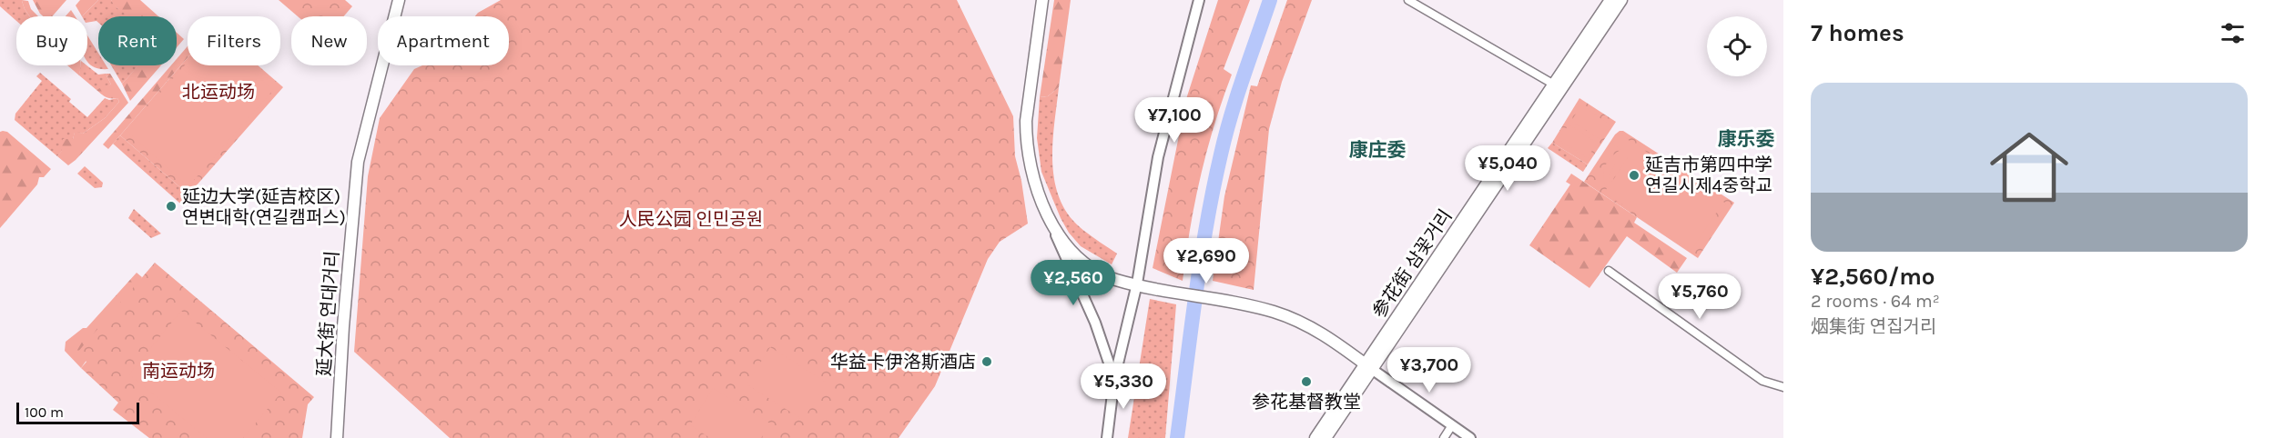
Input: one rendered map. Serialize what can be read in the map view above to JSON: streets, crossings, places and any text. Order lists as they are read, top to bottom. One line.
{"streets":{"main road":["参花街 삼꽃거리","延大街 연대거리"]},"districts":["康乐委","康庄委"],"parks":["北运动场","人民公园 인민공원","南运动场"],"places":["延吉市第四中学 연길시제4중학교","延边大学(延吉校区) 연변대학(연길캠퍼스)","华益卡伊洛斯酒店","参花基督教堂"],"scale_bar":"100 m","page":{"heading":"7 homes","chip":["Buy","Rent","Filters","New","Apartment"],"list":[{"name":"¥2,560/mo","note":"2 rooms · 64 m² · 烟集街 연집거리"}],"price":["¥7,100","¥5,040","¥2,690","¥2,560","¥5,760","¥3,700","¥5,330"],"scale":"100 m"}}
